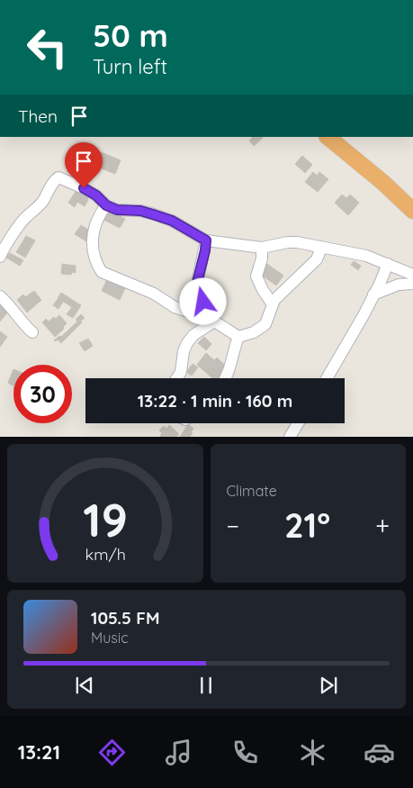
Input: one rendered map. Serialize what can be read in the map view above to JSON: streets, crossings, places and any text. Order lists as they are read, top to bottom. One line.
{"page":{"turn":["50 m","Turn left"],"then":"Then","limit":"30","trip":"13:22 · 1 min · 160 m","tile":"Climate","heat":["−","21°","+"],"song":["105.5 FM","Music"],"tabs":"13:21","gauge":["19","km/h"]}}
